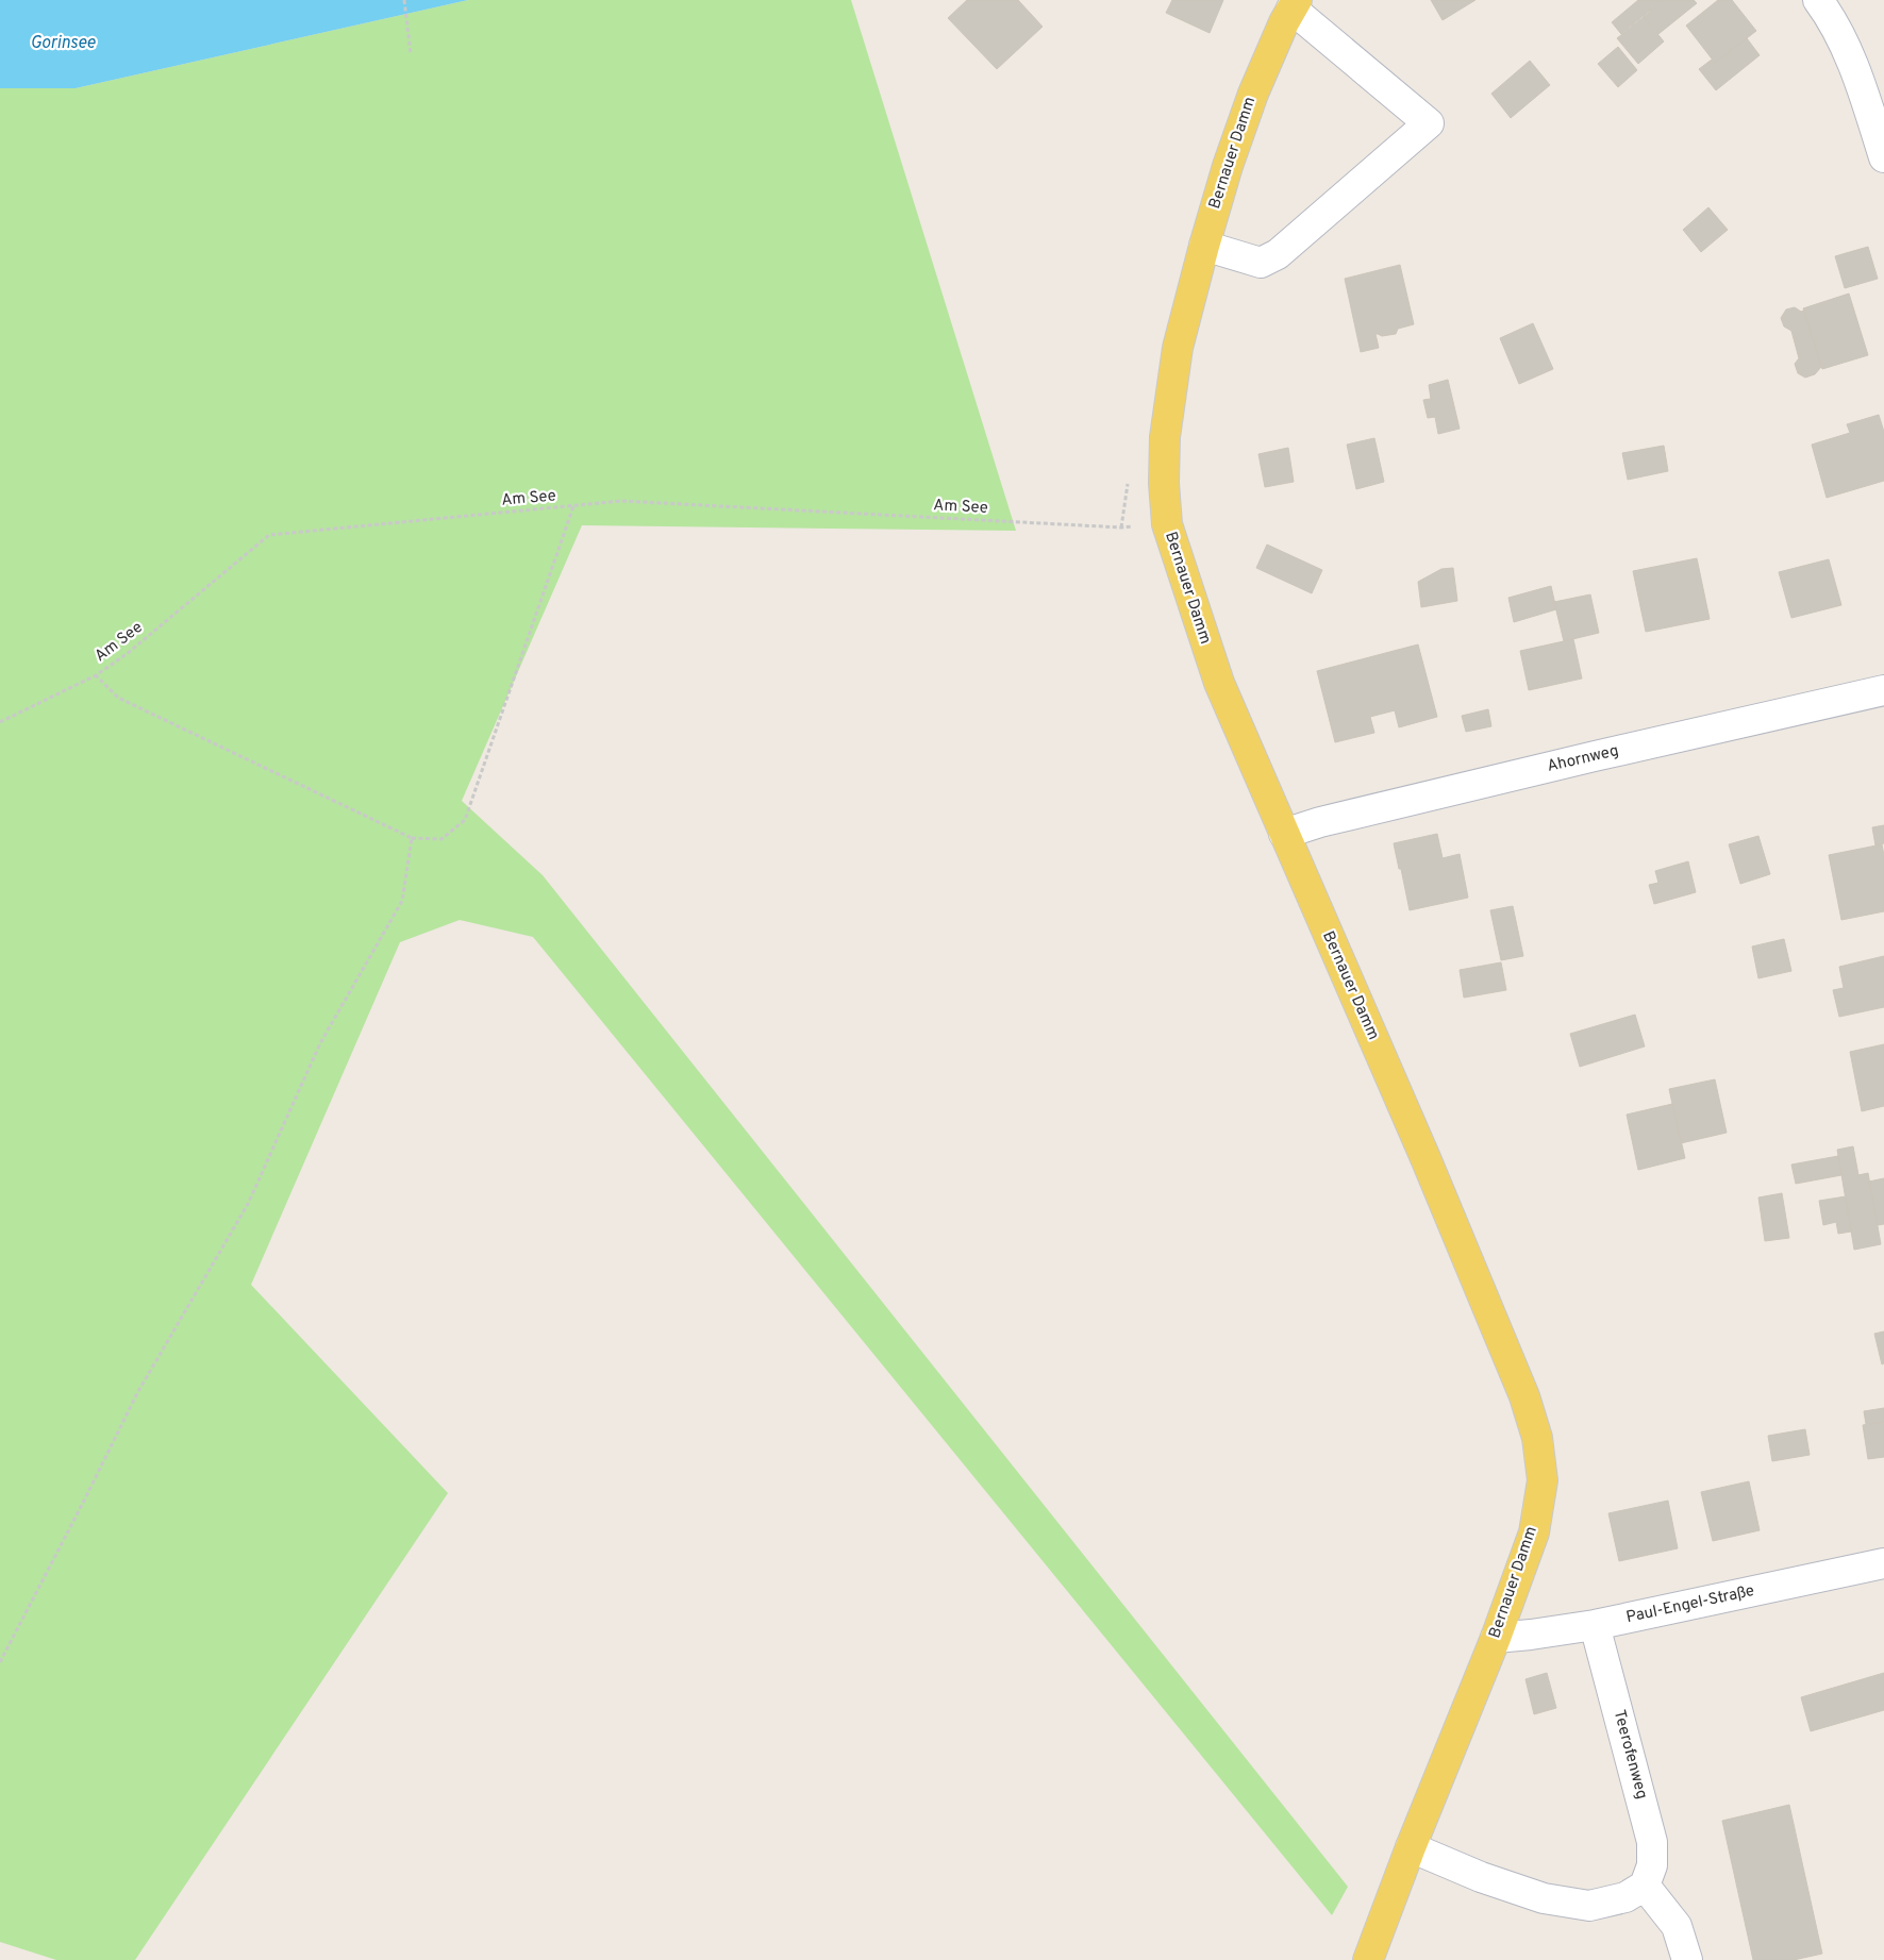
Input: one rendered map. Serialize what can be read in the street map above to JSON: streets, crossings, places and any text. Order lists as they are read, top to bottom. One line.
{"streets":{"main road":["Bernauer Damm"],"street":["Ahornweg","Paul-Engel-Straße","Teerofenweg"],"path":["Am See"]},"crossings":[["Bernauer Damm","Ahornweg"],["Bernauer Damm","Paul-Engel-Straße"],["Paul-Engel-Straße","Teerofenweg"]],"water":["Gorinsee"]}
